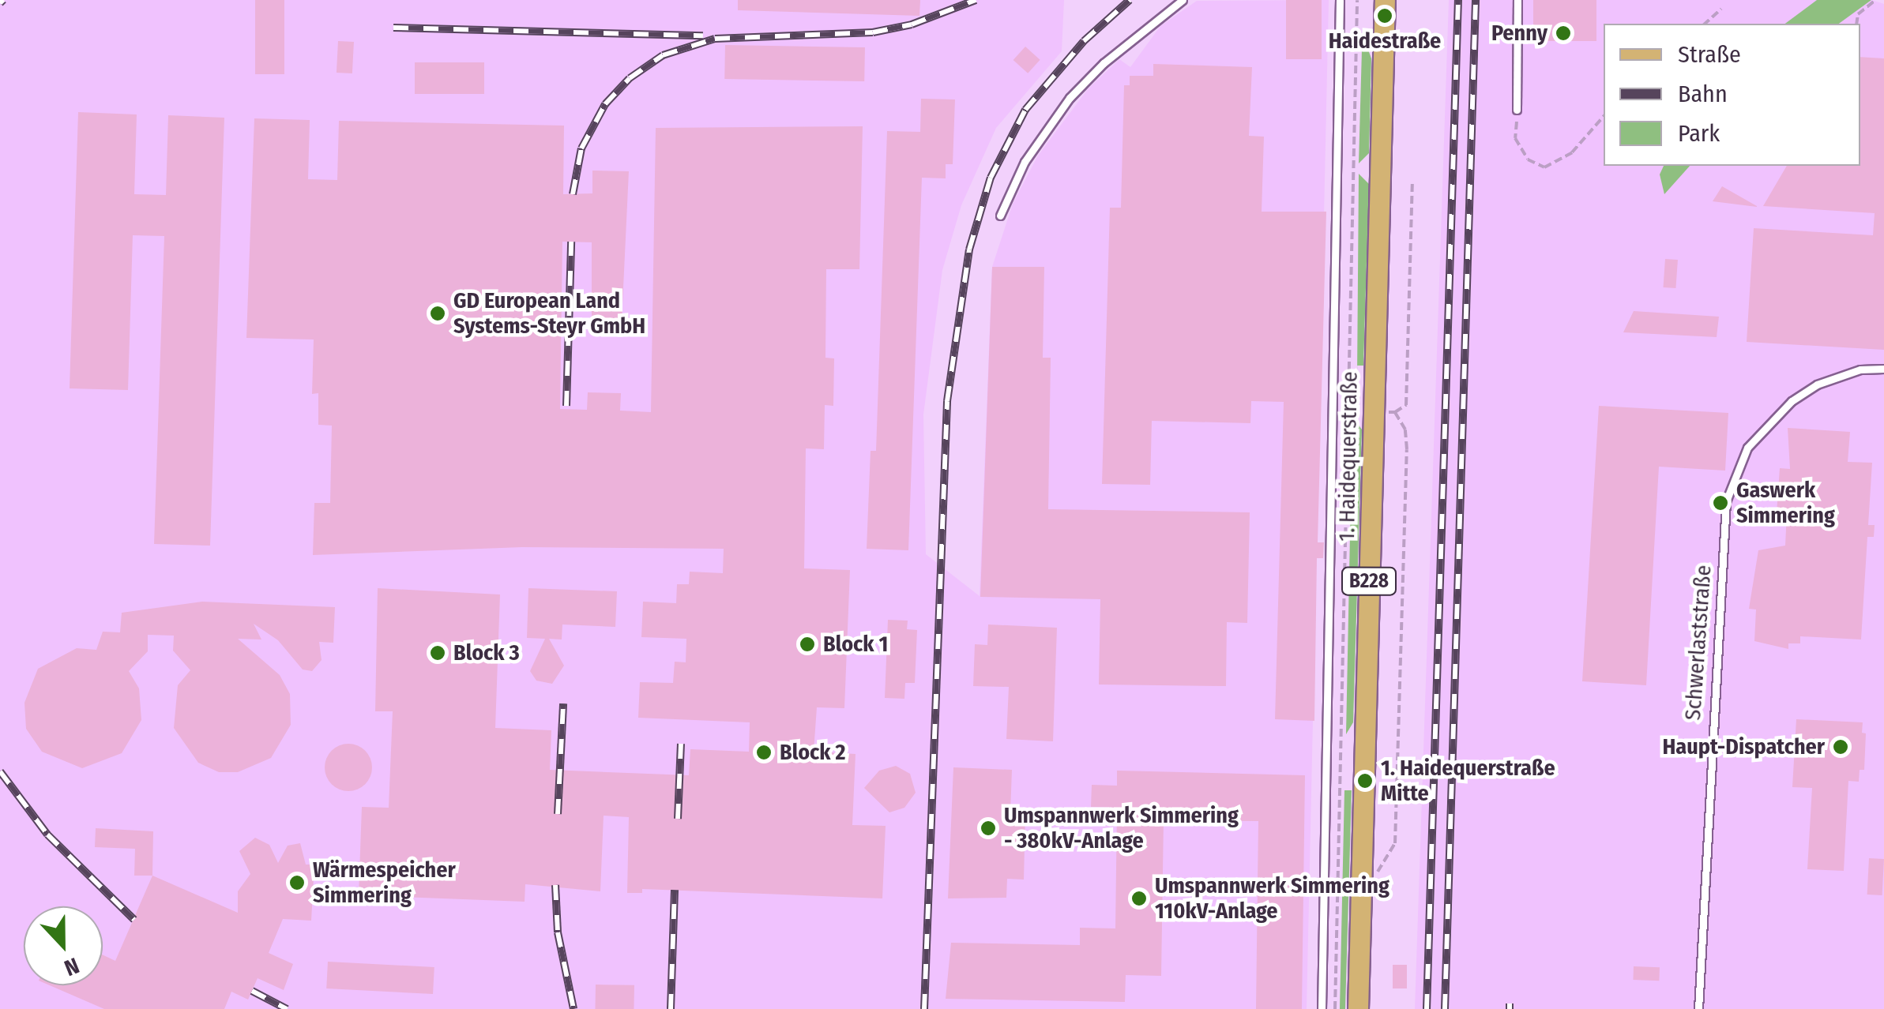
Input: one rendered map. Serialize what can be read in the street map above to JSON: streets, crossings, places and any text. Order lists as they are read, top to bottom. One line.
{"streets":{"main road":["1. Haidequerstraße","B228"],"lane":["Schwerlaststraße"]},"places":["Haidestraße","Penny","GD European Land Systems-Steyr GmbH","Gaswerk Simmering","Block 1","Block 3","Haupt-Dispatcher","Block 2","1. Haidequerstraße Mitte","Umspannwerk Simmering - 380kV-Anlage","Wärmespeicher Simmering","Umspannwerk Simmering 110kV-Anlage"],"legend":["Straße","Bahn","Park"],"north":"bottom"}
